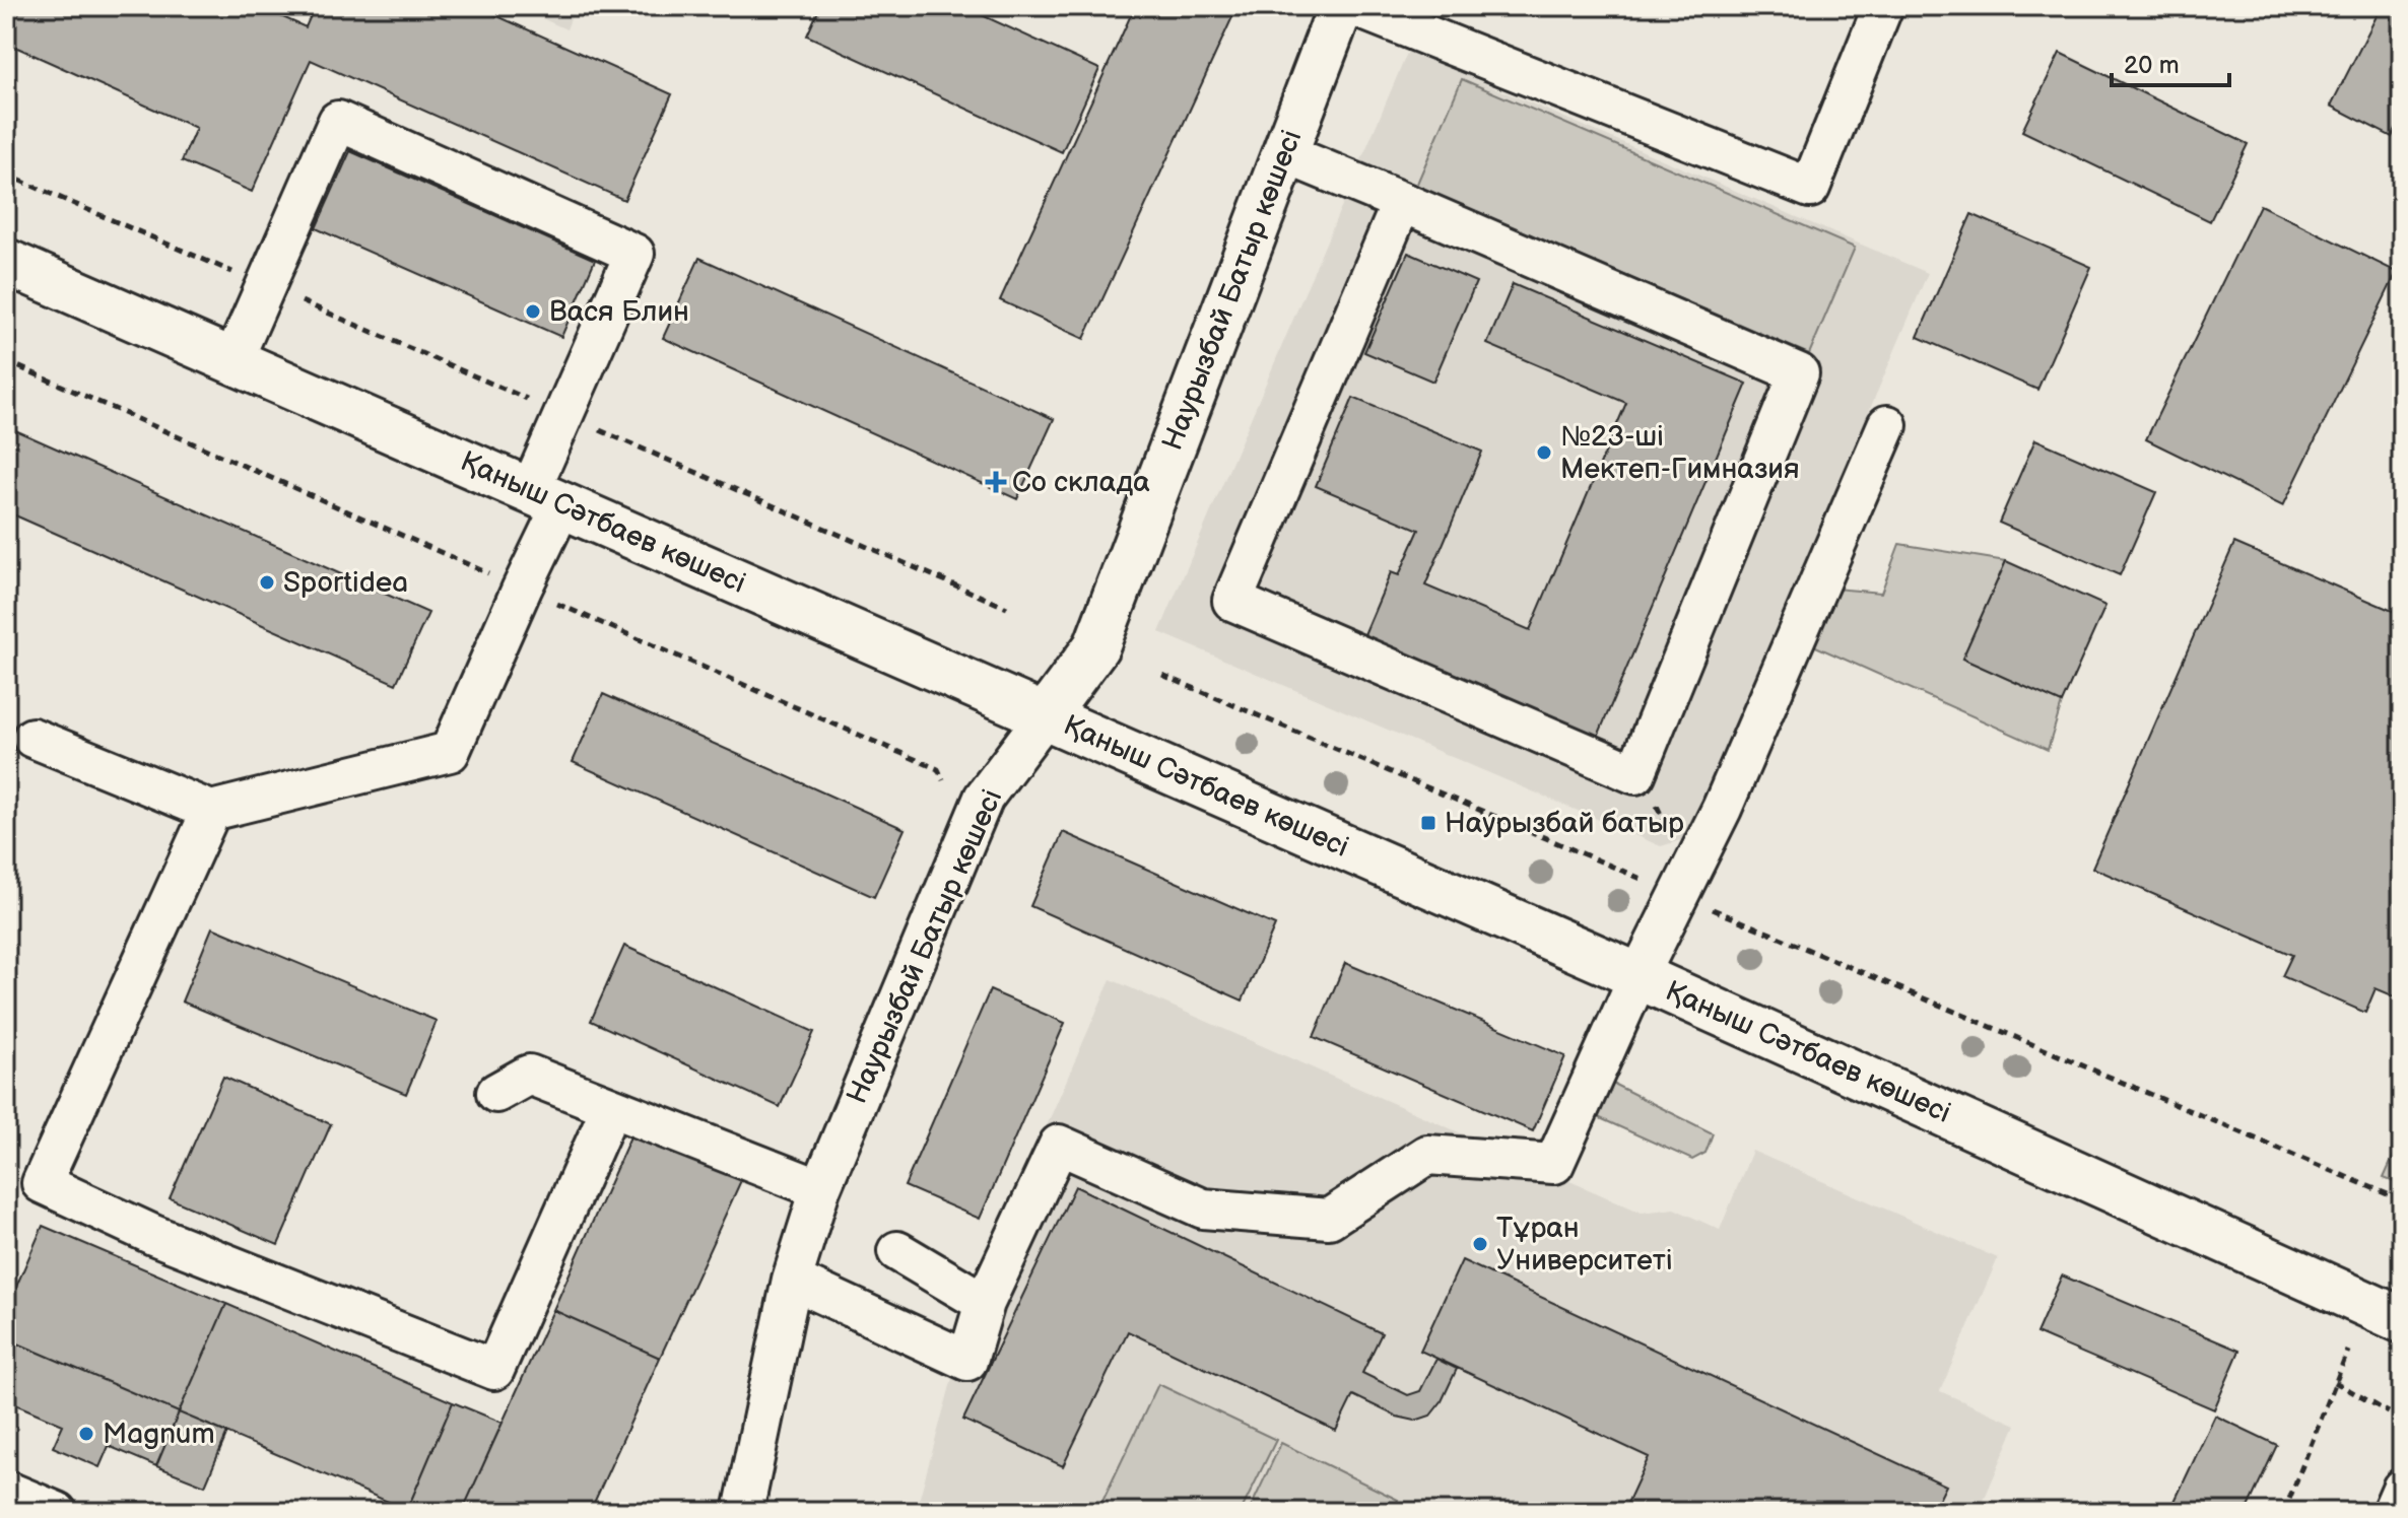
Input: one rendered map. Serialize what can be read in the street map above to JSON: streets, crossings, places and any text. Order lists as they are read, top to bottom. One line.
{"streets":{"main road":["Наурызбай Батыр көшесі","Қаныш Сәтбаев көшесі"]},"crossings":[["Наурызбай Батыр көшесі","Қаныш Сәтбаев көшесі"]],"places":{"other":["Вася Блин","№23-ші Мектеп-Гимназия","Sportidea","Тұран Университеті","Magnum"],"health":["Со склада"],"transit":["Наурызбай батыр"]},"scale_bar":"20 m"}
